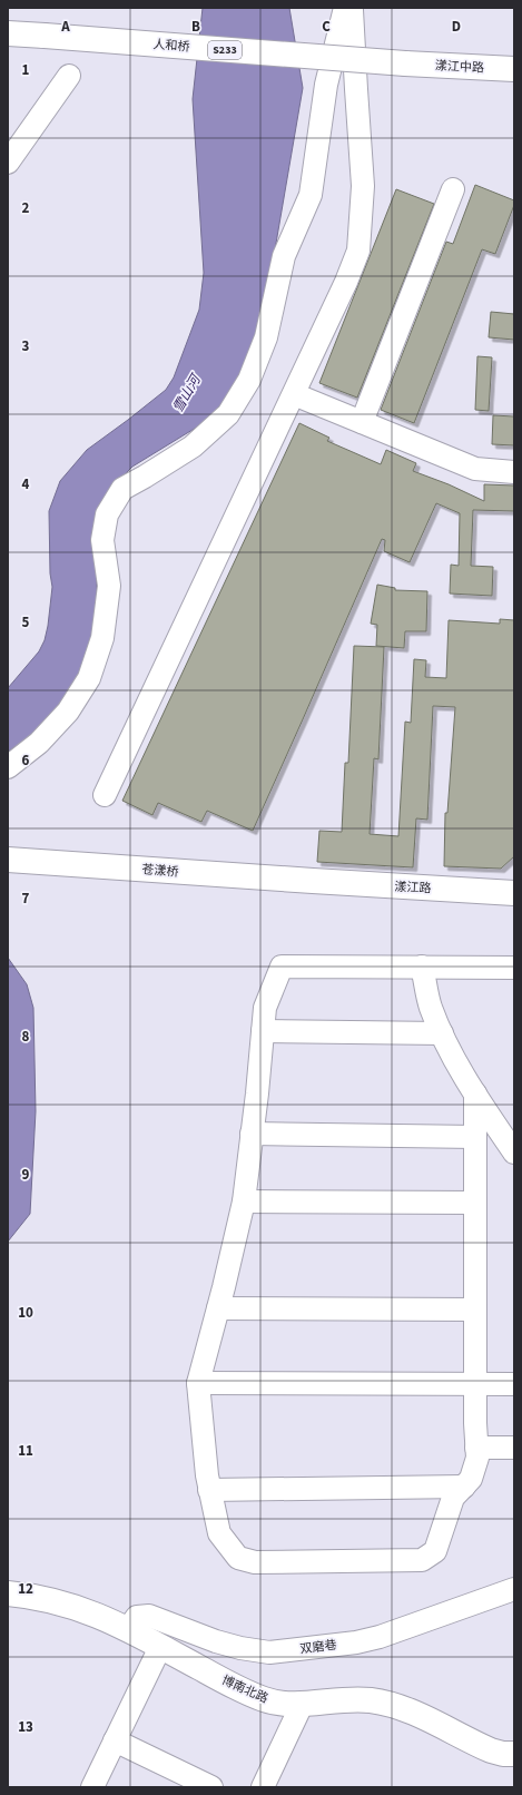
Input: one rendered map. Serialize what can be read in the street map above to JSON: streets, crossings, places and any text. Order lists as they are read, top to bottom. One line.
{"streets":{"main road":["人和桥","S233","漾江中路","苍漾桥","漾江路","博南北路"],"street":["双磨巷"]},"crossings":[["人和桥","漾江中路"],["苍漾桥","漾江路"],["双磨巷","博南北路"]],"water":["雪山河"],"grid":{"columns":["A","B","C","D"],"rows":["1","2","3","4","5","6","7","8","9","10","11","12","13"]}}
